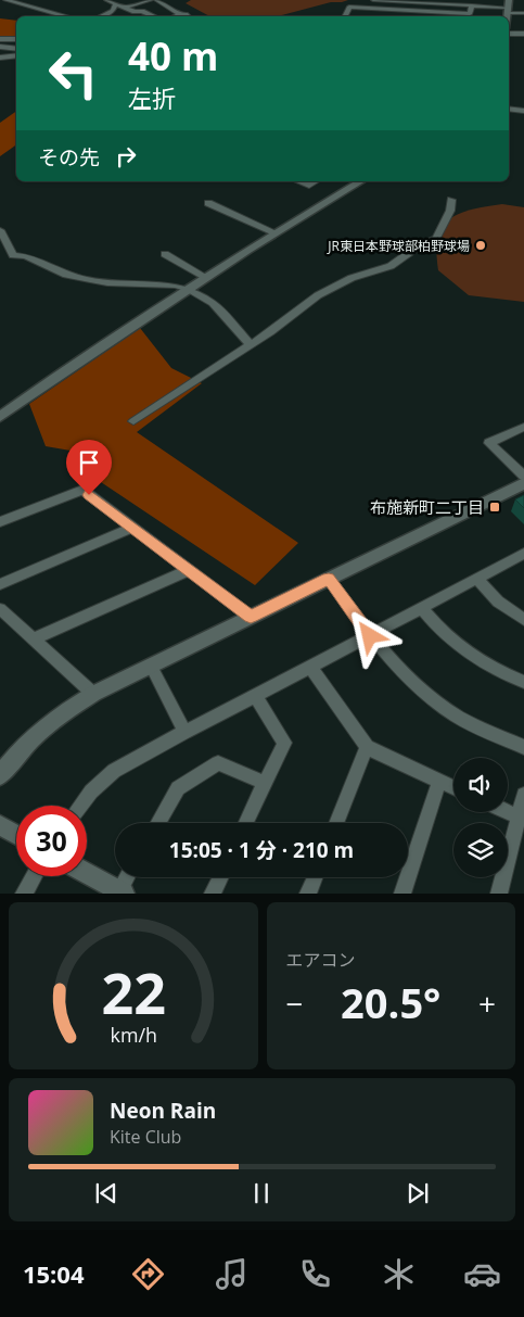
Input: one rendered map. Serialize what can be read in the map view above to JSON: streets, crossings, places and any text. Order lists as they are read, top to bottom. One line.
{"places":{"other":["JR東日本野球部柏野球場"],"transit":["布施新町二丁目"]},"page":{"turn":["40 m","左折"],"then":"その先","limit":"30","trip":"15:05 · 1 分 · 210 m","tile":"エアコン","heat":["−","20.5°","+"],"song":["Neon Rain","Kite Club"],"tabs":"15:04","gauge":["22","km/h"]}}
